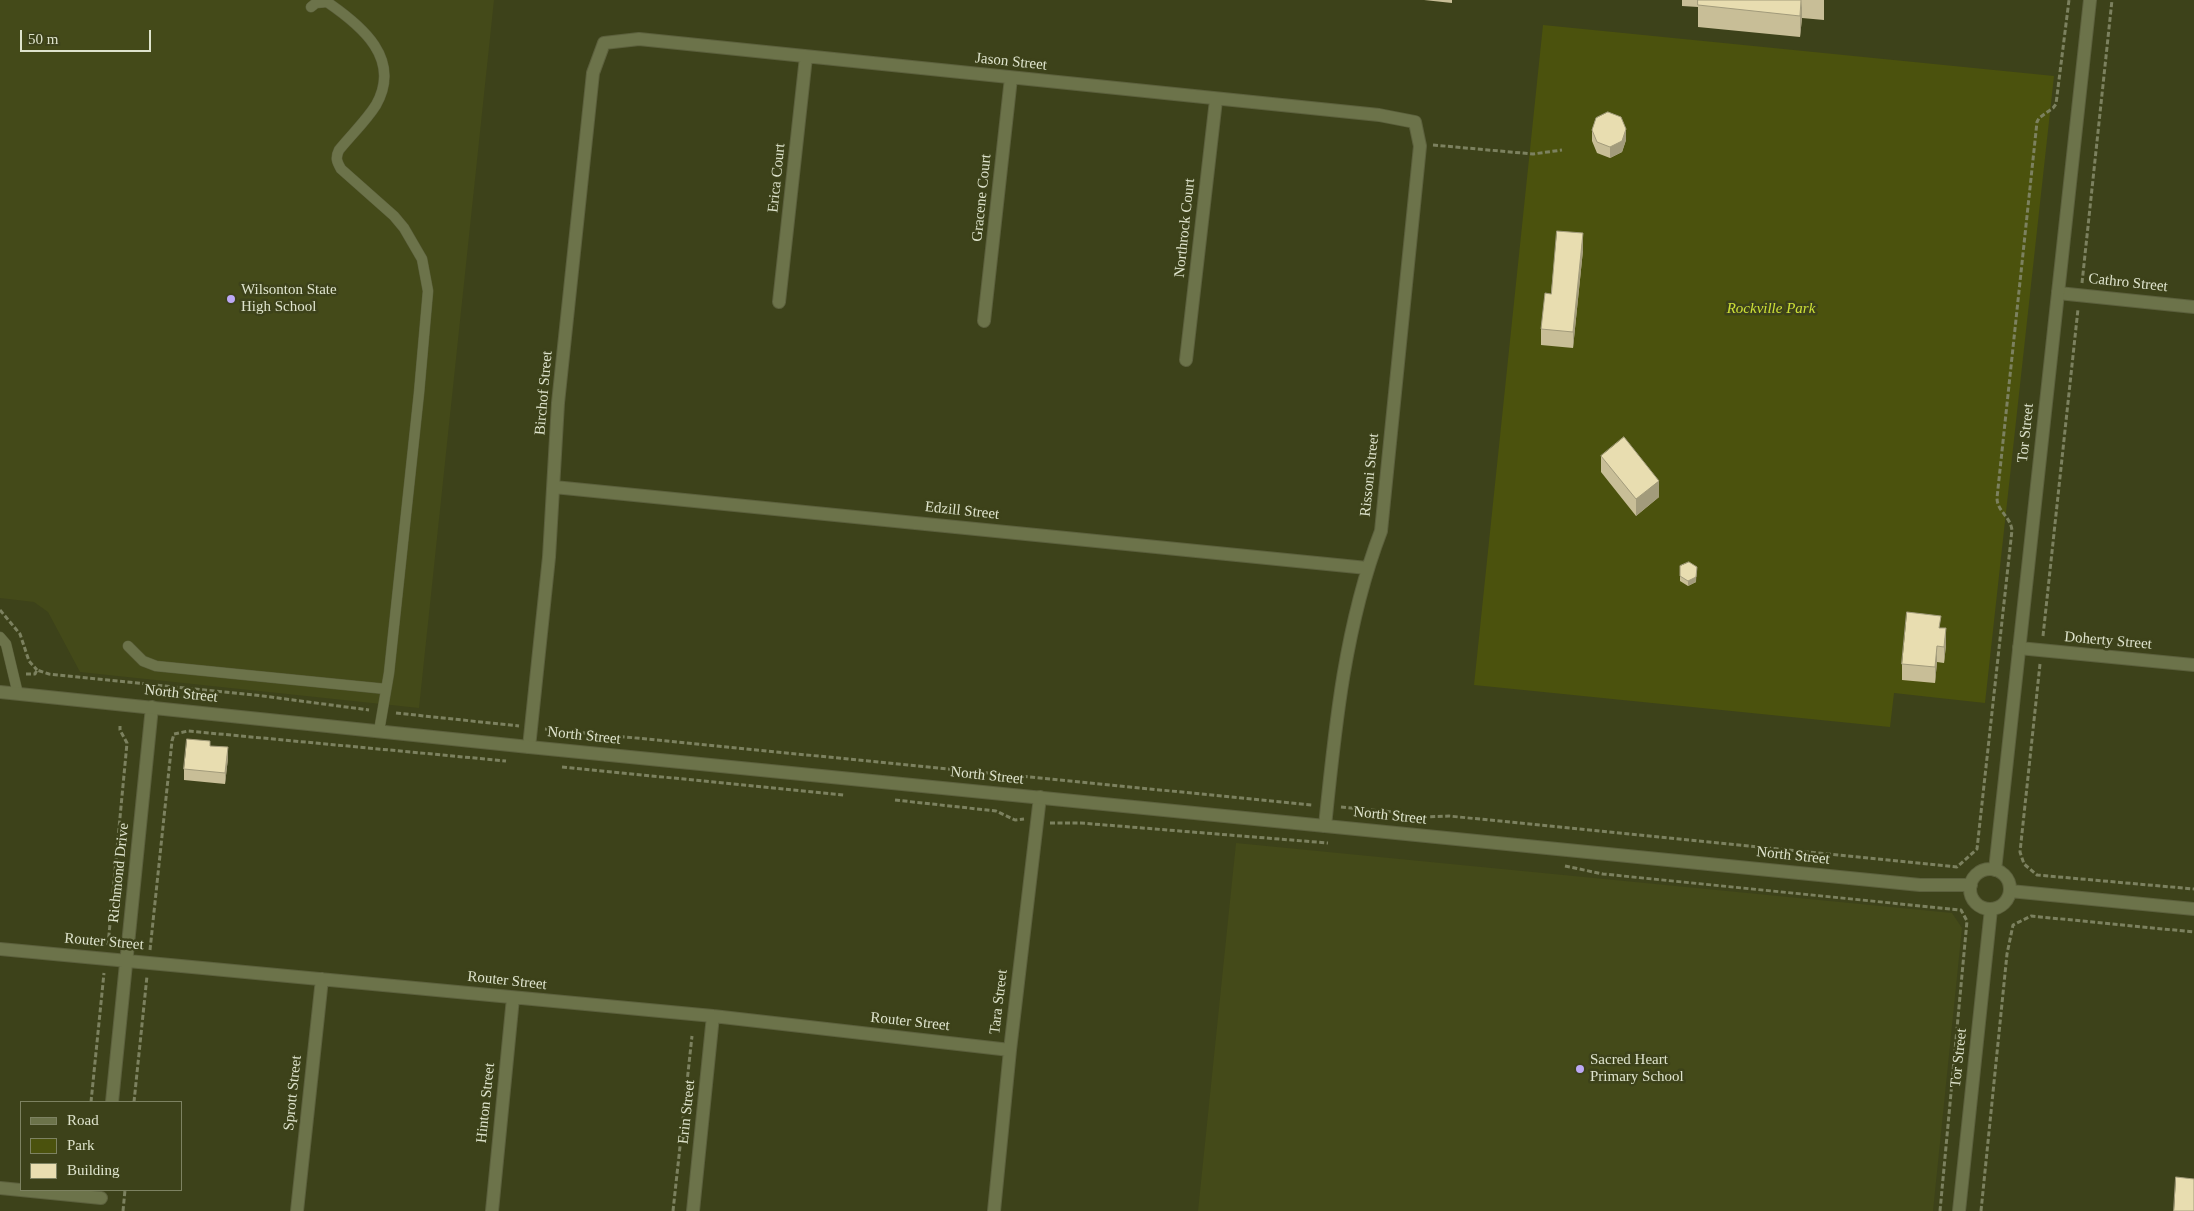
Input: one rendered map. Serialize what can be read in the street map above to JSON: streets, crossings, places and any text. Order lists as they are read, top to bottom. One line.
{"streets":{"street":["Jason Street","Erica Court","Gracene Court","Northrock Court","Cathro Street","Birchof Street","Tor Street","Rissoni Street","Edzill Street","Doherty Street","North Street","Richmond Drive","Router Street","Tara Street","Sprott Street","Hinton Street","Erin Street"]},"crossings":[["Jason Street","Erica Court"],["Jason Street","Gracene Court"],["Jason Street","Northrock Court"],["Jason Street","Birchof Street"],["Jason Street","Rissoni Street"],["Cathro Street","Tor Street"],["Birchof Street","Edzill Street"],["Birchof Street","North Street"],["Tor Street","Doherty Street"],["Tor Street","North Street"],["Rissoni Street","Edzill Street"],["Rissoni Street","North Street"],["North Street","Richmond Drive"],["North Street","Tara Street"],["Richmond Drive","Router Street"],["Router Street","Tara Street"],["Router Street","Sprott Street"],["Router Street","Hinton Street"],["Router Street","Erin Street"]],"parks":["Rockville Park"],"places":["Wilsonton State High School","Sacred Heart Primary School"],"legend":["Road","Park","Building"],"scale_bar":"50 m"}
